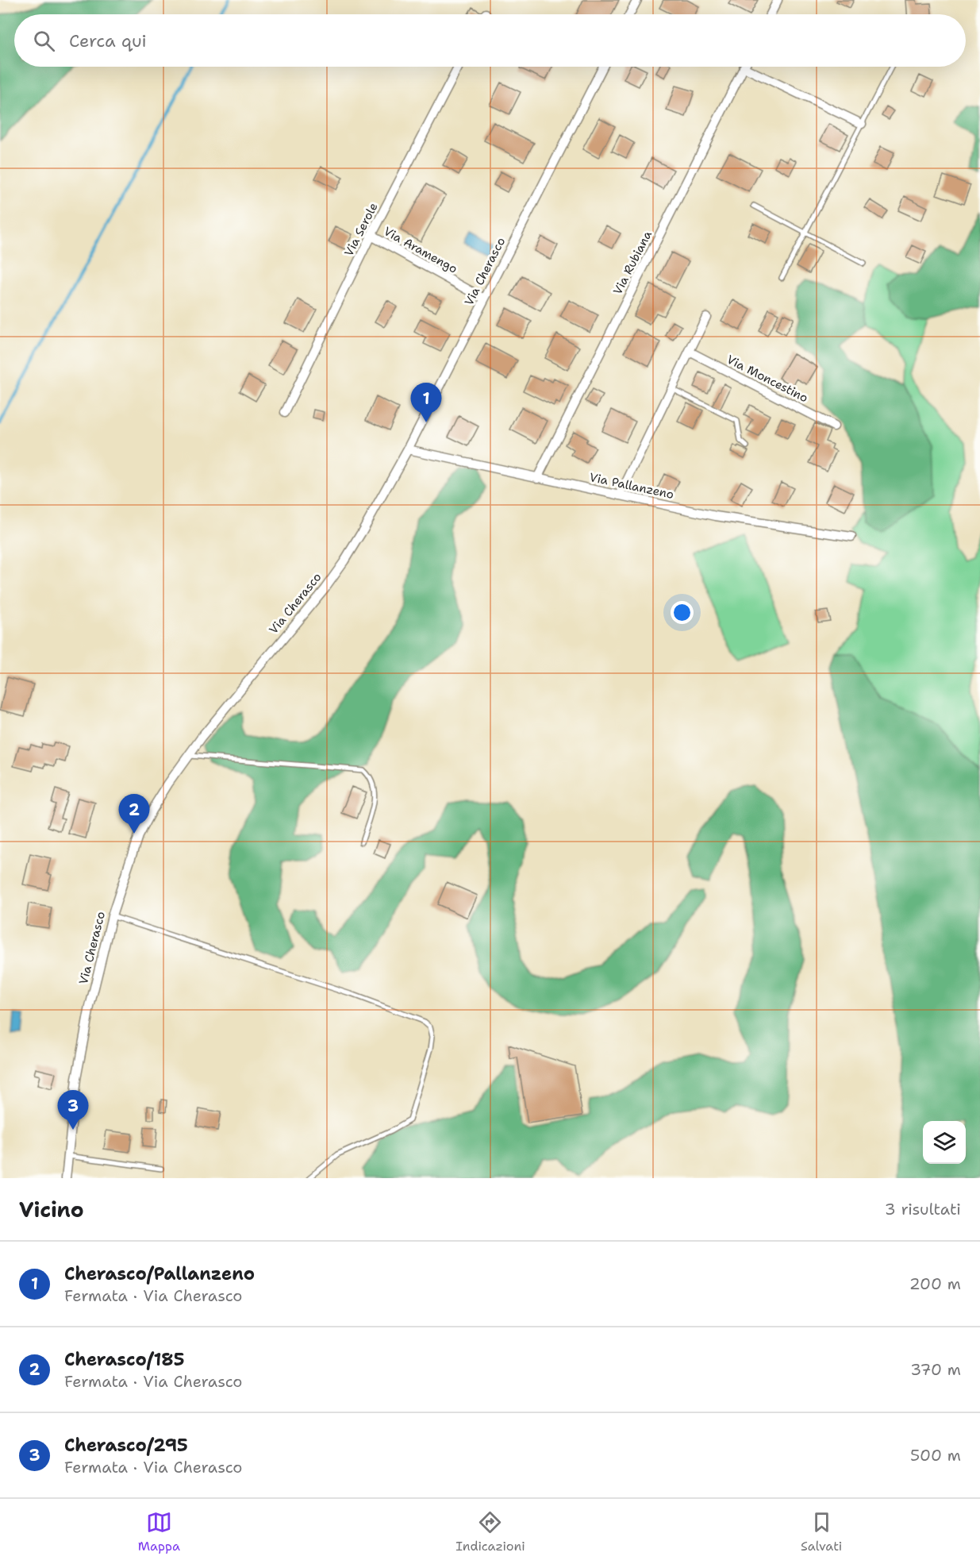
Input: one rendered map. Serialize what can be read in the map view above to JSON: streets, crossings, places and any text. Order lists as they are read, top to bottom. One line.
{"streets":{"street":["Via Serole","Via Aramengo","Via Rubiana","Via Cherasco","Via Moncestino","Via Pallanzeno"]},"crossings":[["Via Serole","Via Aramengo"],["Via Aramengo","Via Cherasco"],["Via Rubiana","Via Pallanzeno"],["Via Cherasco","Via Pallanzeno"]],"page":{"search":"Cerca qui","pins":["1","2","3"],"heading":["Vicino","3 risultati"],"list":[{"mark":"1","name":"Cherasco/Pallanzeno","note":"Fermata · Via Cherasco","value":"200 m"},{"mark":"2","name":"Cherasco/185","note":"Fermata · Via Cherasco","value":"370 m"},{"mark":"3","name":"Cherasco/295","note":"Fermata · Via Cherasco","value":"500 m"}],"nav":["Mappa","Indicazioni","Salvati"]}}
